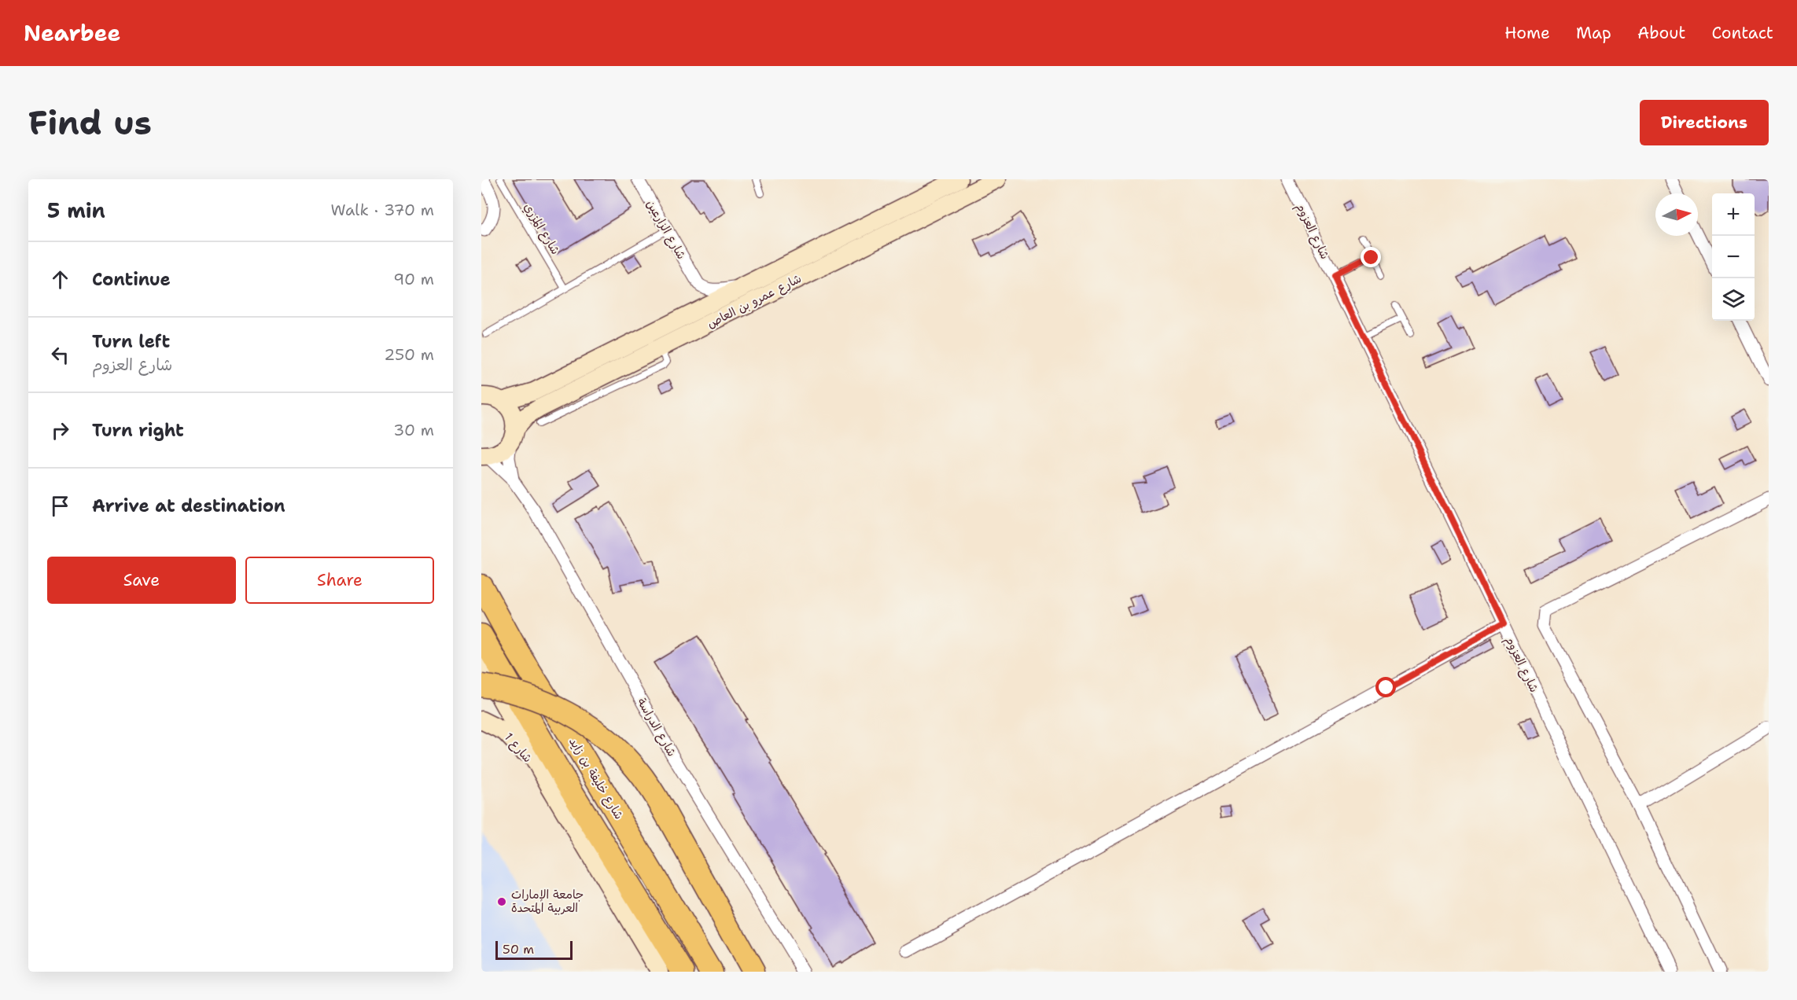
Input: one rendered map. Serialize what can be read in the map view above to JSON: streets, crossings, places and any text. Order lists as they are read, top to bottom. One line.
{"streets":{"highway":["شارع خليفة بن زايد"],"main road":["شارع عمرو بن العاص","شارع 1"],"street":["شارع الزارعين","شارع العزوم","شارع الدراسة"],"lane":["شارع المزري"]},"crossings":[["شارع الزارعين","شارع عمرو بن العاص"]],"places":["جامعة الإمارات العربية المتحدة"],"scale_bar":"50 m","north":"right","page":{"header":"Nearbee","nav":["Home","Map","About","Contact"],"buttons":["Directions",["Save","Share"]],"title":"Find us","heading":["5 min","Walk · 370 m"],"map_buttons":["+","−"],"list":[["Continue","90 m"],["Turn left","شارع العزوم","250 m"],["Turn right","30 m"],"Arrive at destination"],"scale":"50 m"}}
